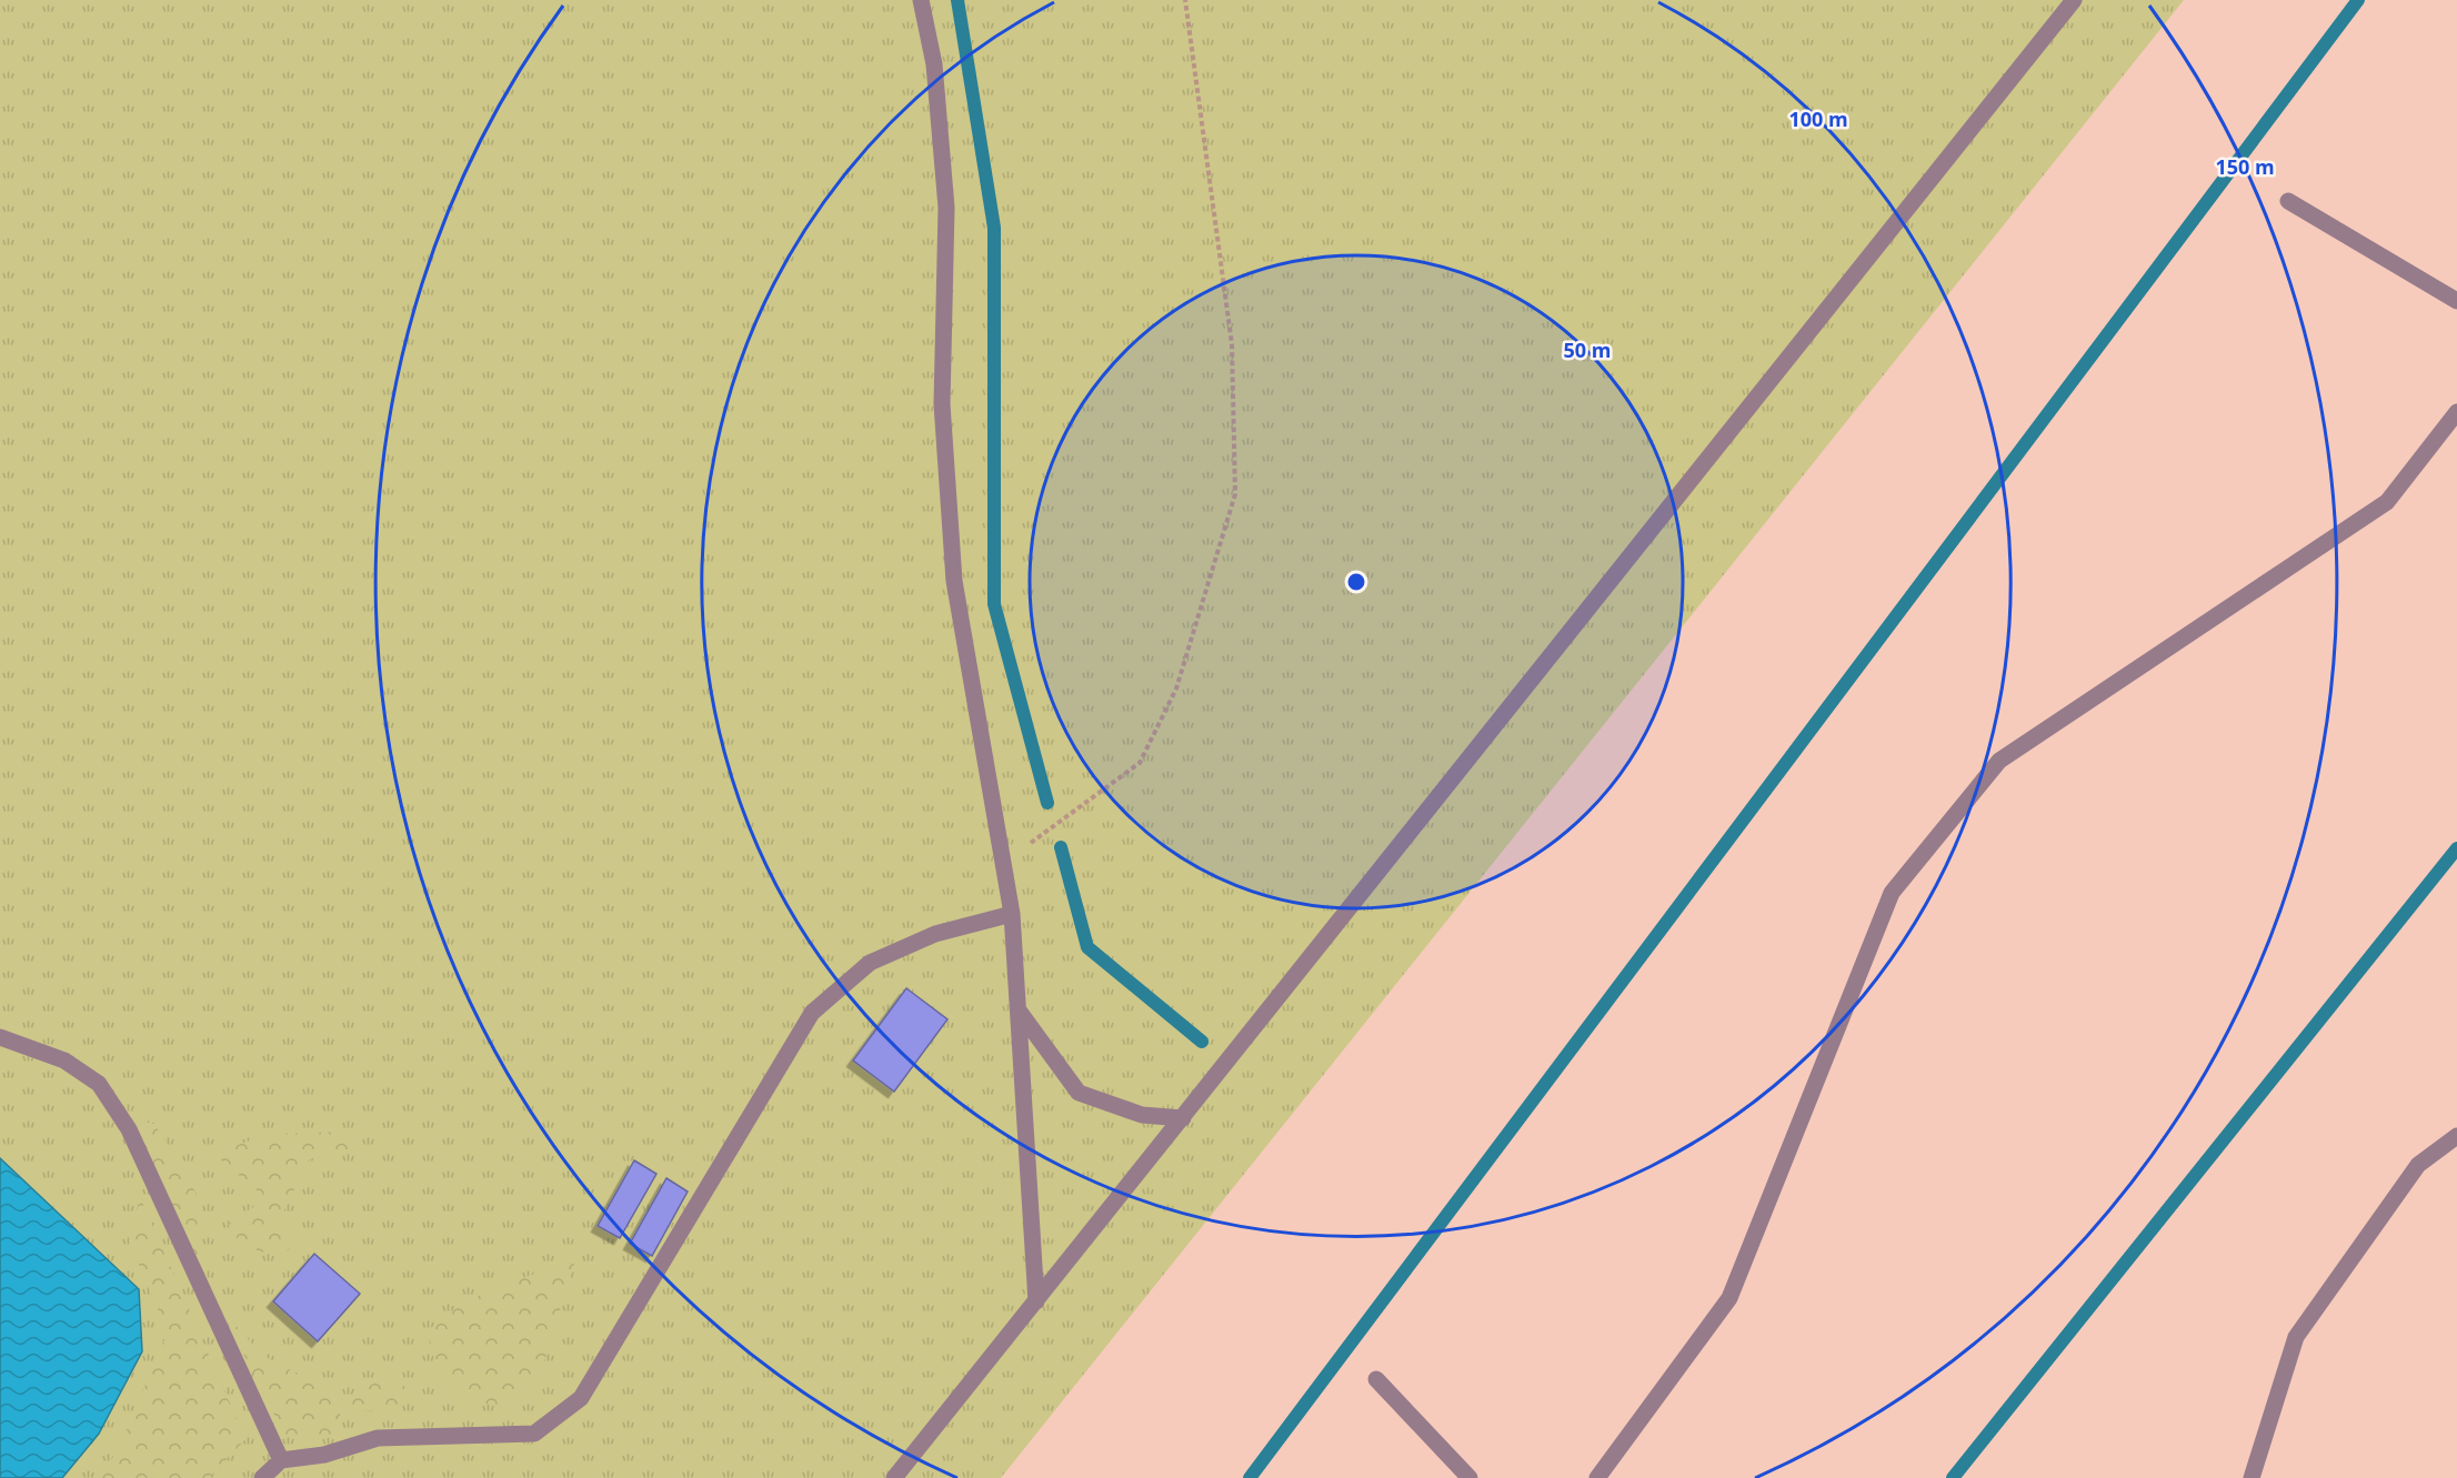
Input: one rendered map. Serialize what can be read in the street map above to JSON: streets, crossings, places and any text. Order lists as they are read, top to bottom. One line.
{"rings":["100 m","150 m","50 m"]}
